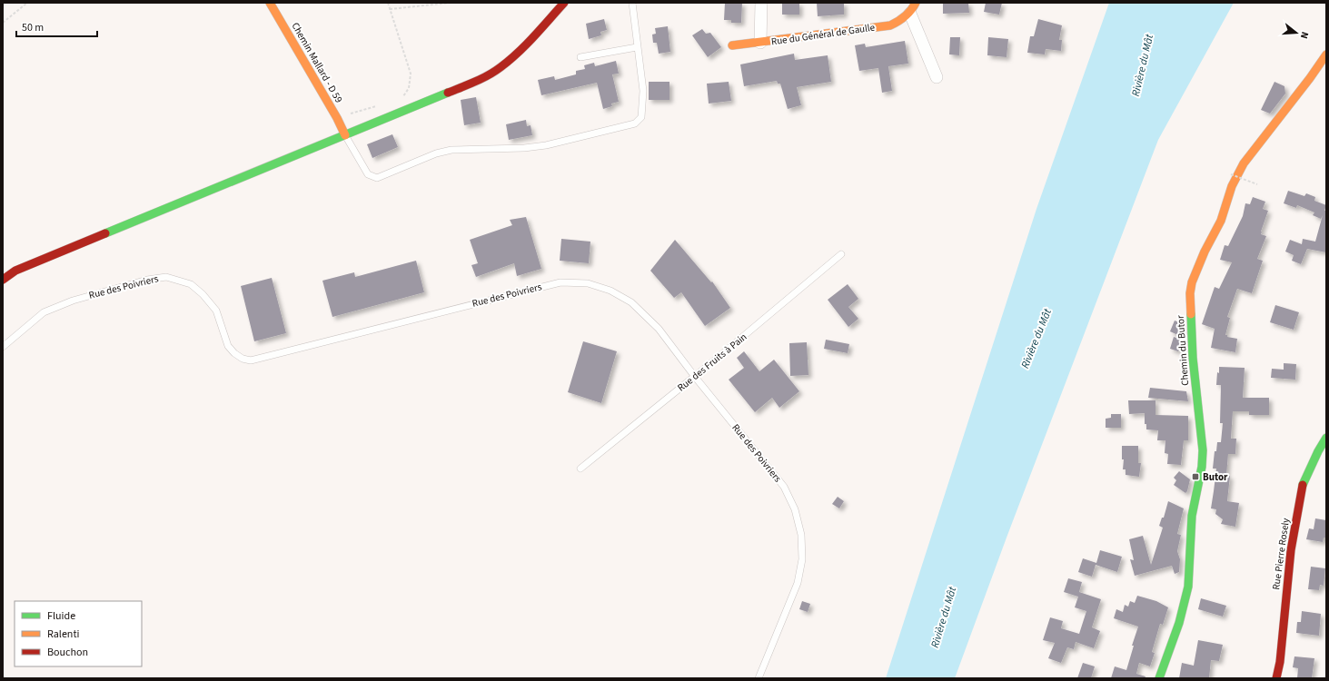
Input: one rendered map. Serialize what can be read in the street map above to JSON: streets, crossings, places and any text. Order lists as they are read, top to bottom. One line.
{"streets":{"street":["Rue du Général de Gaulle","Chemin Mallard - D 59","Chemin du Butor","Rue Pierre Rosely"],"lane":["Rue des Poivriers","Rue des Fruits à Pain"]},"crossings":[["Rue des Poivriers","Rue des Fruits à Pain"]],"water":["Rivière du Mât"],"places":{"transit":["Butor"]},"legend":["Fluide","Ralenti","Bouchon"],"scale_bar":"50 m","north":"right"}
